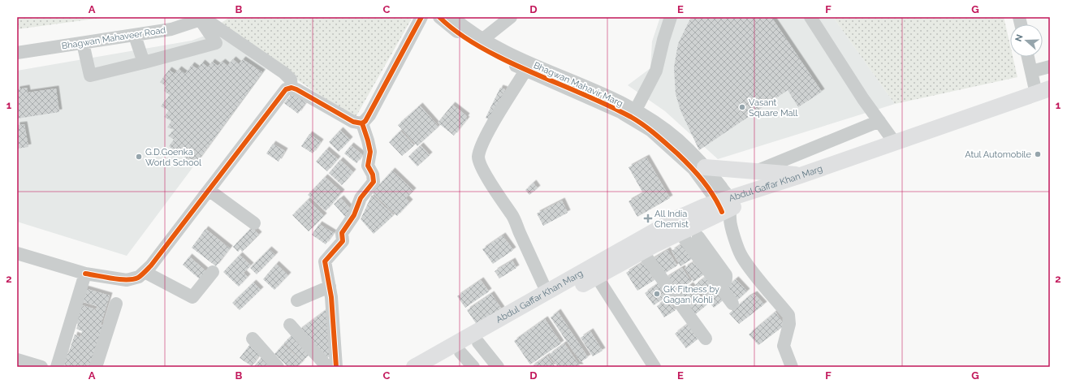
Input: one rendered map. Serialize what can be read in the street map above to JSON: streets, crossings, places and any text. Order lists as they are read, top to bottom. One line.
{"streets":{"main road":["Abdul Gaffar Khan Marg"],"street":["Bhagwan Mahaveer Road","Bhagwan Mahavir Marg"]},"crossings":[["Bhagwan Mahavir Marg","Abdul Gaffar Khan Marg"]],"places":{"other":["Vasant Square Mall","Atul Automobile","G.D.Goenka World School","GK Fitness by Gagan Kohli"],"health":["All India Chemist"]},"north":"left","grid":{"columns":["A","B","C","D","E","F","G"],"rows":["1","2"]}}
